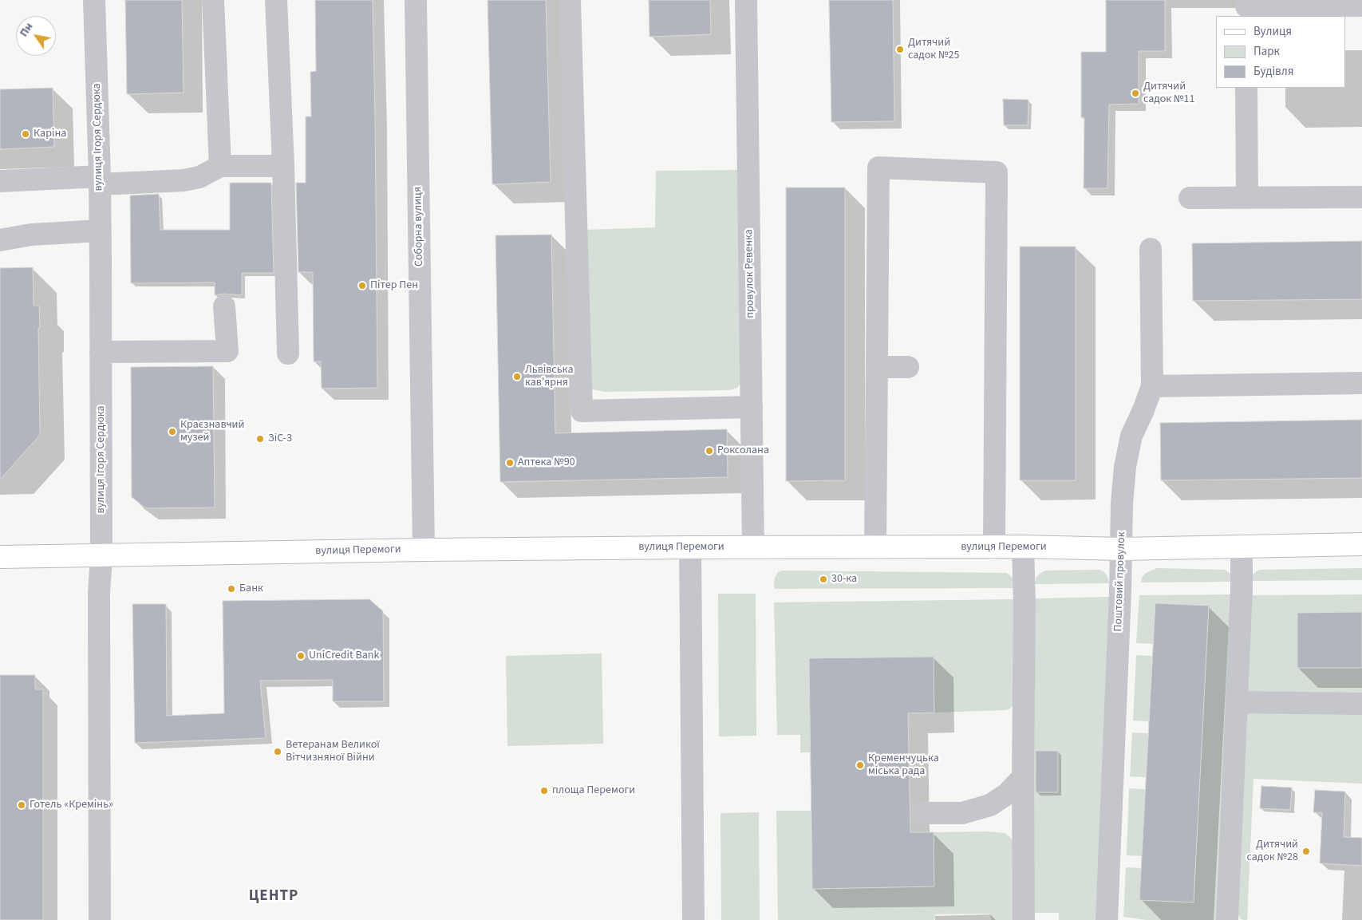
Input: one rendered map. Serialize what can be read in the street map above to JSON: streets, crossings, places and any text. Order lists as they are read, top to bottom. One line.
{"streets":{"main road":["вулиця Перемоги"],"street":["вулиця Ігоря Сердюка","Соборна вулиця","провулок Ревенка","Поштовий провулок"]},"crossings":[["вулиця Ігоря Сердюка","вулиця Перемоги"],["Соборна вулиця","вулиця Перемоги"],["провулок Ревенка","вулиця Перемоги"],["вулиця Перемоги","Поштовий провулок"]],"districts":["ЦЕНТР"],"places":["Дитячий садок №25","Дитячий садок №11","Каріна","Пітер Пен","Львiвська кав'ярня","Краєзнавчий музей","ЗіС-3","Роксолана","Аптека №90","30-ка","Банк","UniCredit Bank","Ветеранам Великої Вітчизняної Війни","Кременчуцька міська рада","площа Перемоги","Готель «Кремінь»","Дитячий садок №28"],"legend":["Вулиця","Парк","Будівля"],"north":"top left"}
